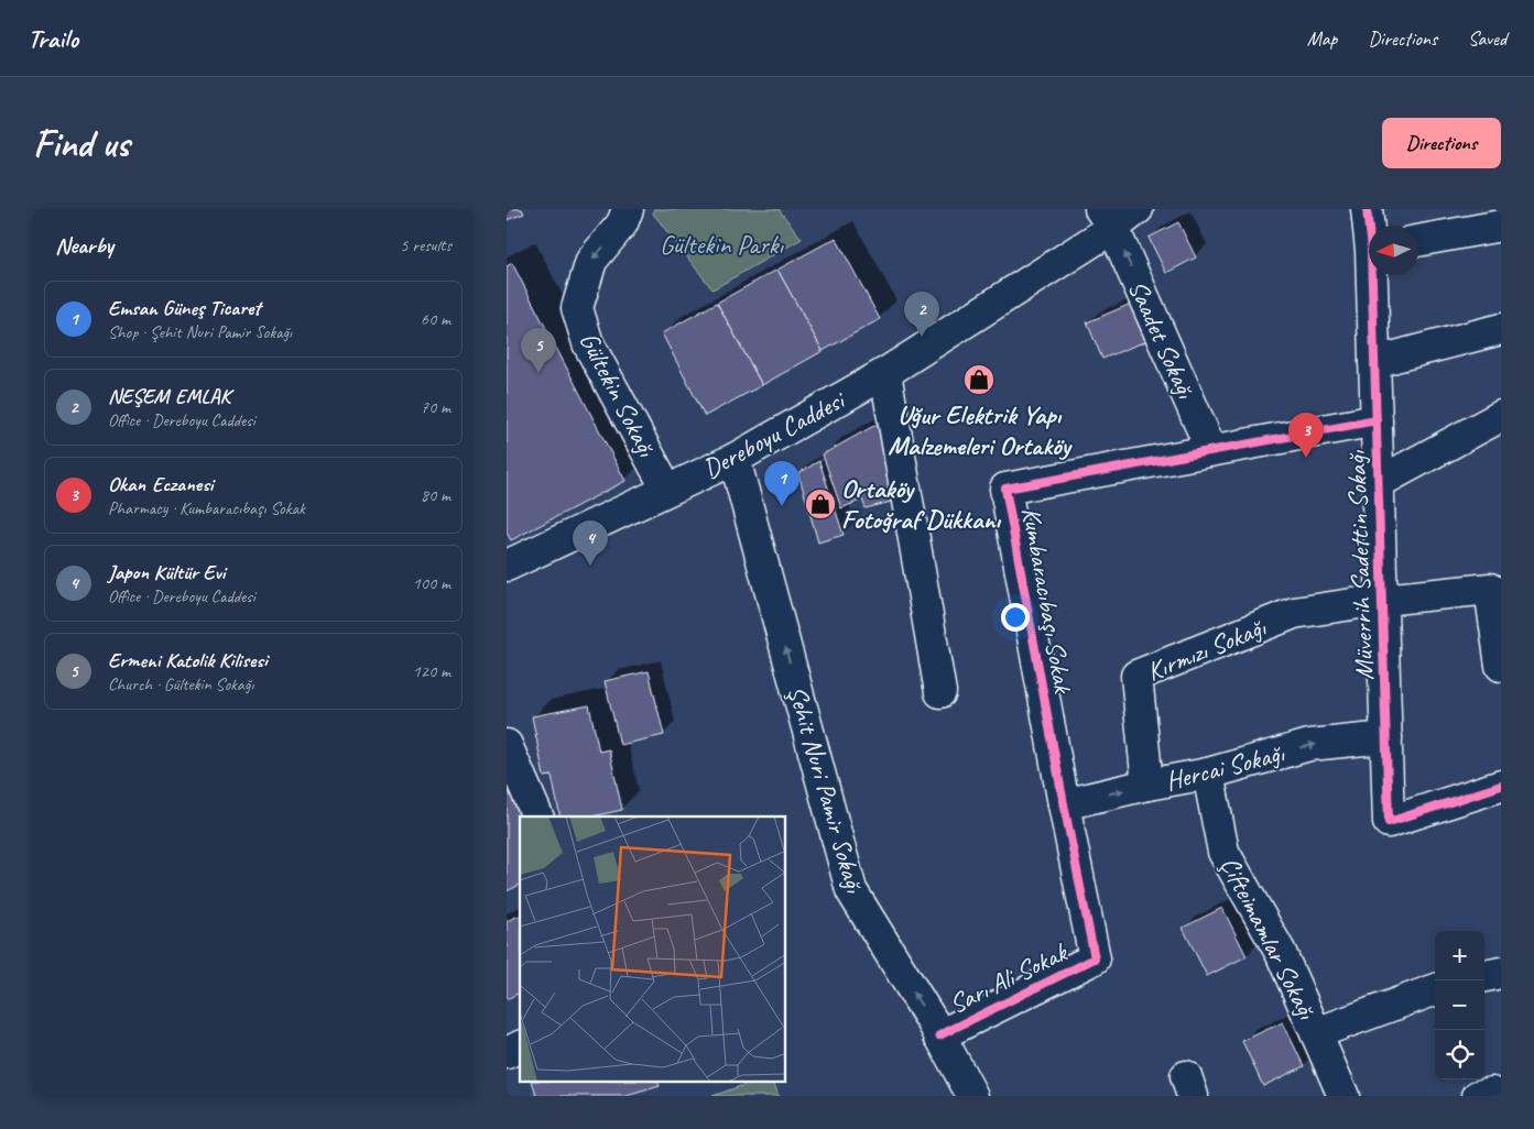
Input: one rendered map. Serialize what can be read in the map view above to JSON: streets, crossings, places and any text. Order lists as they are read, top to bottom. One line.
{"streets":{"street":["Saadet Sokağı","Gültekin Sokağı","Dereboyu Caddesi","Müverrih Sadettin Sokağı","Kumbaracıbaşı Sokak","Kırmızı Sokağı","Hercai Sokağı","Şehit Nuri Pamir Sokağı","Çifteimamlar Sokağı","Sarı Ali Sokak"]},"crossings":[["Saadet Sokağı","Dereboyu Caddesi"],["Saadet Sokağı","Kumbaracıbaşı Sokak"],["Gültekin Sokağı","Dereboyu Caddesi"],["Dereboyu Caddesi","Şehit Nuri Pamir Sokağı"],["Müverrih Sadettin Sokağı","Kumbaracıbaşı Sokak"],["Müverrih Sadettin Sokağı","Kırmızı Sokağı"],["Müverrih Sadettin Sokağı","Hercai Sokağı"],["Kumbaracıbaşı Sokak","Hercai Sokağı"],["Kumbaracıbaşı Sokak","Sarı Ali Sokak"],["Kırmızı Sokağı","Hercai Sokağı"],["Hercai Sokağı","Çifteimamlar Sokağı"],["Şehit Nuri Pamir Sokağı","Sarı Ali Sokak"]],"one_way":["Saadet Sokağı","Gültekin Sokağı","Hercai Sokağı"],"parks":["Gültekin Parkı"],"places":{"shop":["Uğur Elektrik Yapı Malzemeleri Ortaköy","Ortaköy Fotoğraf Dükkanı"]},"north":"left","page":{"header":"Trailo","nav":["Map","Directions","Saved"],"buttons":"Directions","title":"Find us","heading":["Nearby","5 results"],"list":[{"mark":"1","name":"Emsan Güneş Ticaret","note":"Shop · Şehit Nuri Pamir Sokağı","value":"60 m"},{"mark":"2","name":"NEŞEM EMLAK","note":"Office · Dereboyu Caddesi","value":"70 m"},{"mark":"3","name":"Okan Eczanesi","note":"Pharmacy · Kumbaracıbaşı Sokak","value":"80 m"},{"mark":"4","name":"Japon Kültür Evi","note":"Office · Dereboyu Caddesi","value":"100 m"},{"mark":"5","name":"Ermeni Katolik Kilisesi","note":"Church · Gültekin Sokağı","value":"120 m"}],"pins":["2","5","3","1","4"],"map_buttons":["+","−"]}}
